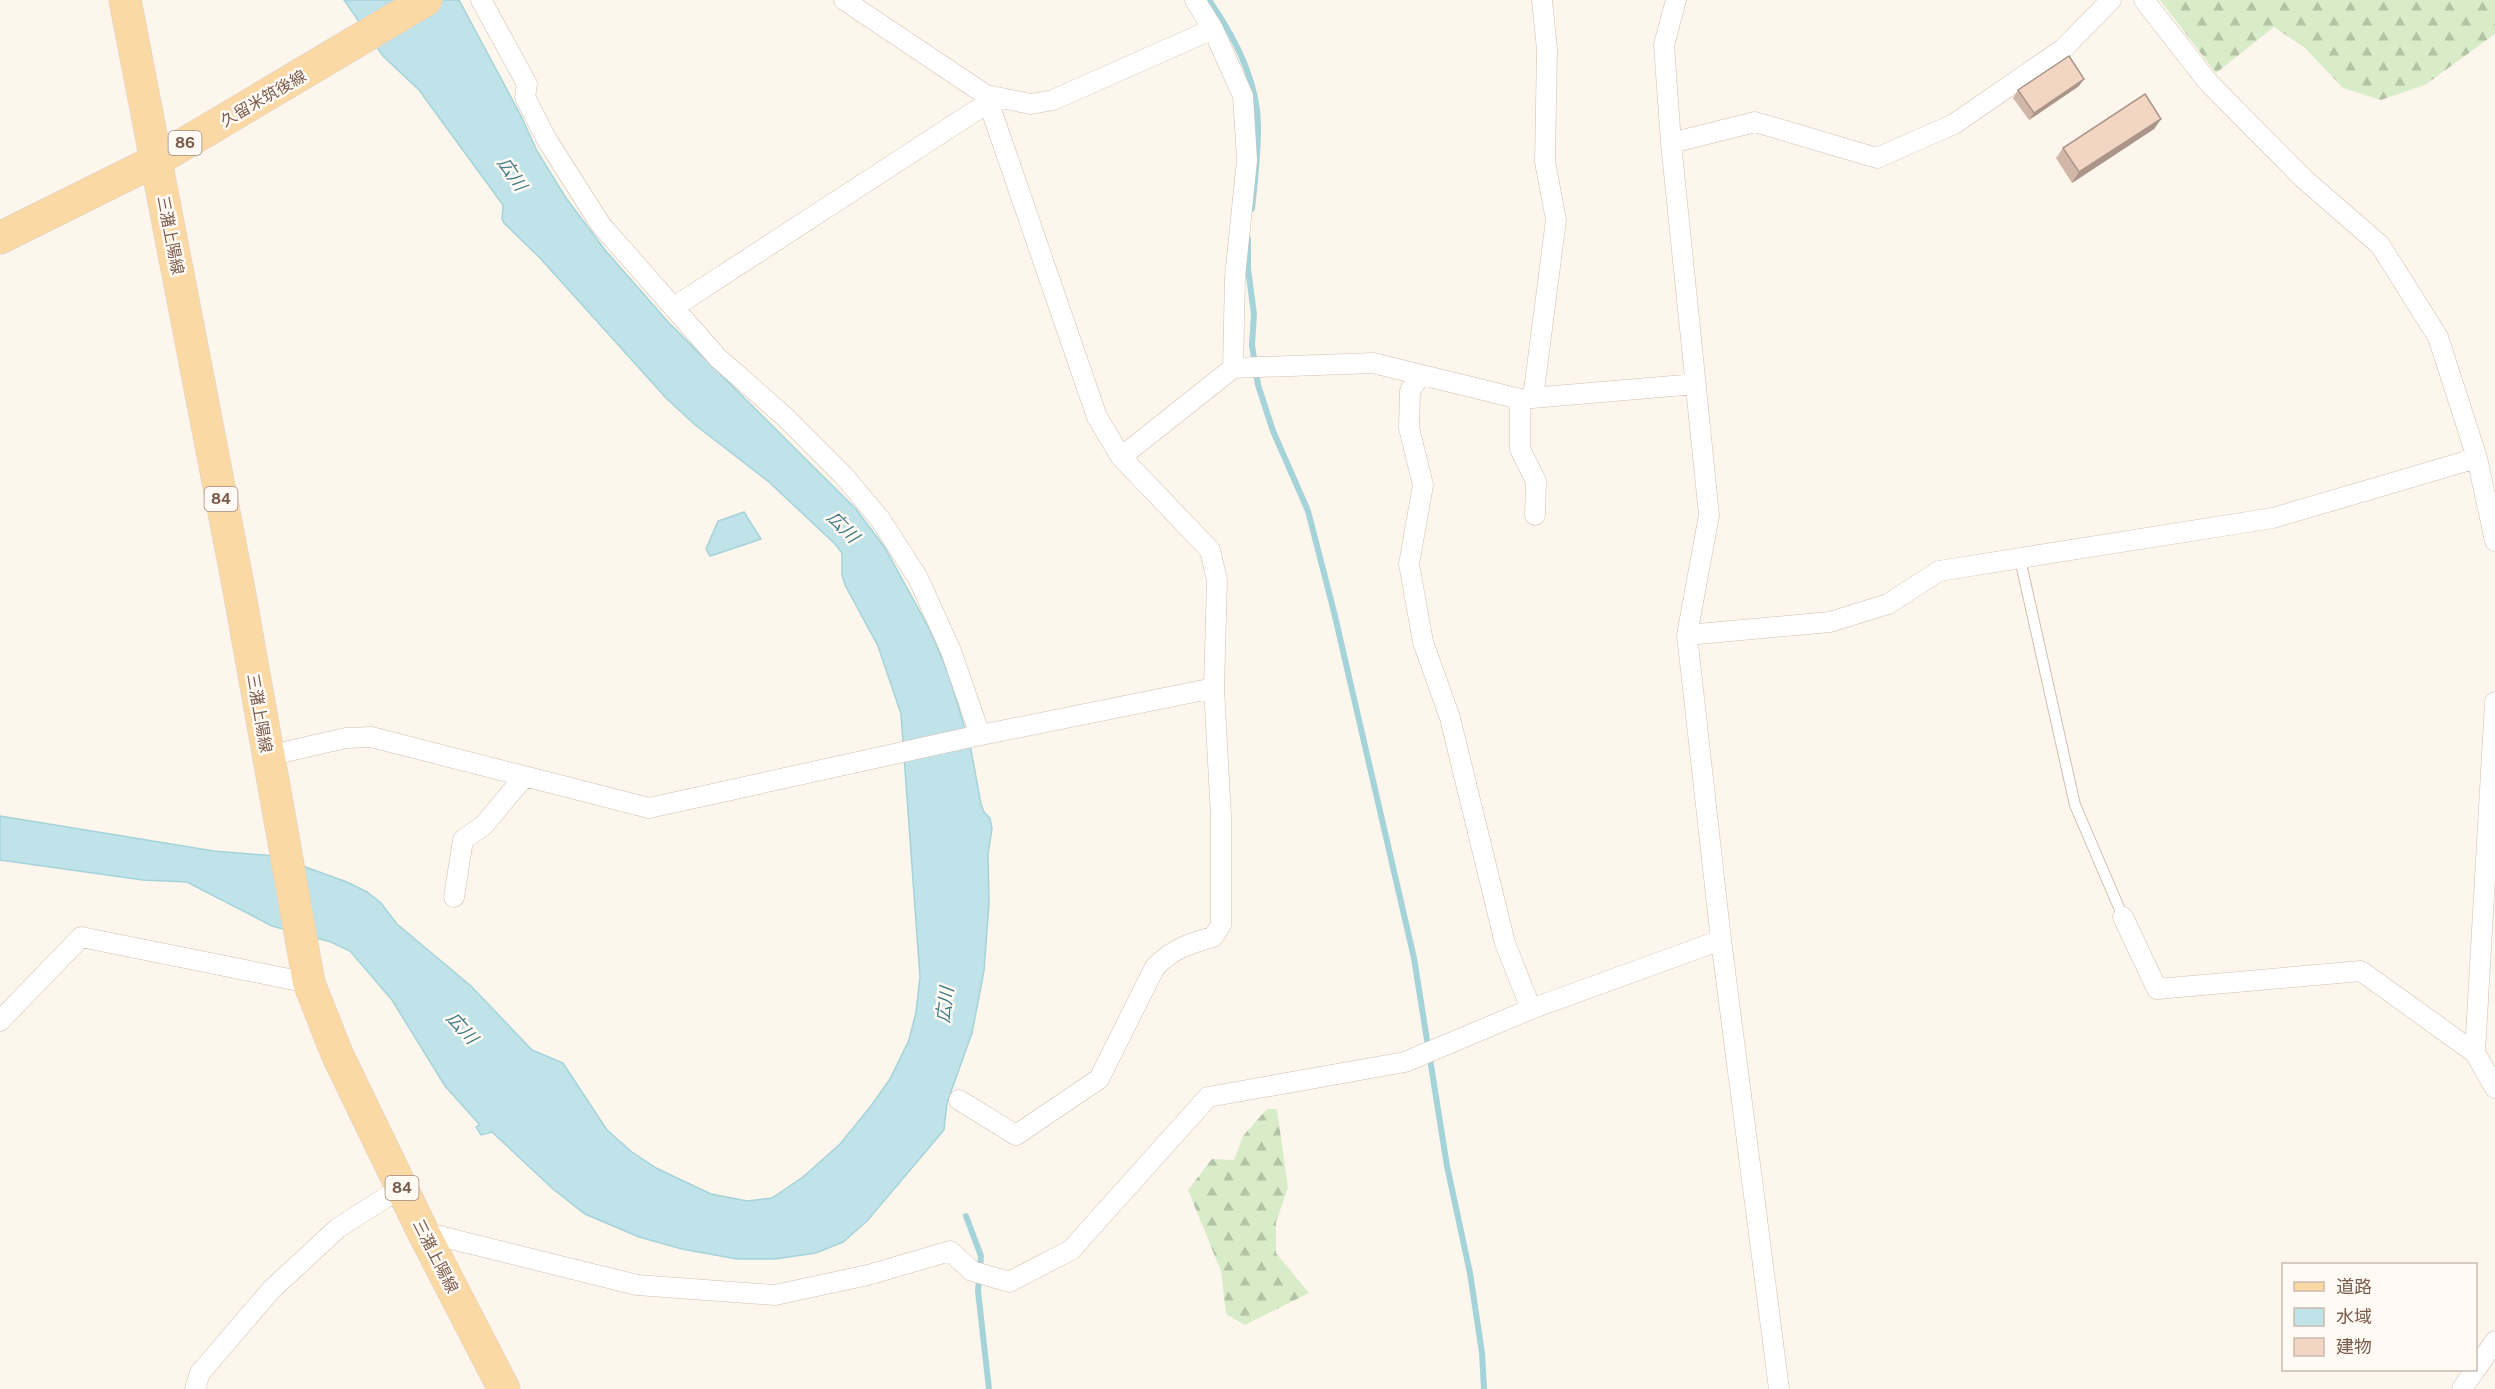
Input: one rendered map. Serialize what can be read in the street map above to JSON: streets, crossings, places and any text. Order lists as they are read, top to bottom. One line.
{"streets":{"main road":["久留米筑後線","86","三潴上陽線","84"]},"crossings":[["久留米筑後線","三潴上陽線"]],"water":["広川"],"legend":["道路","水域","建物"]}
